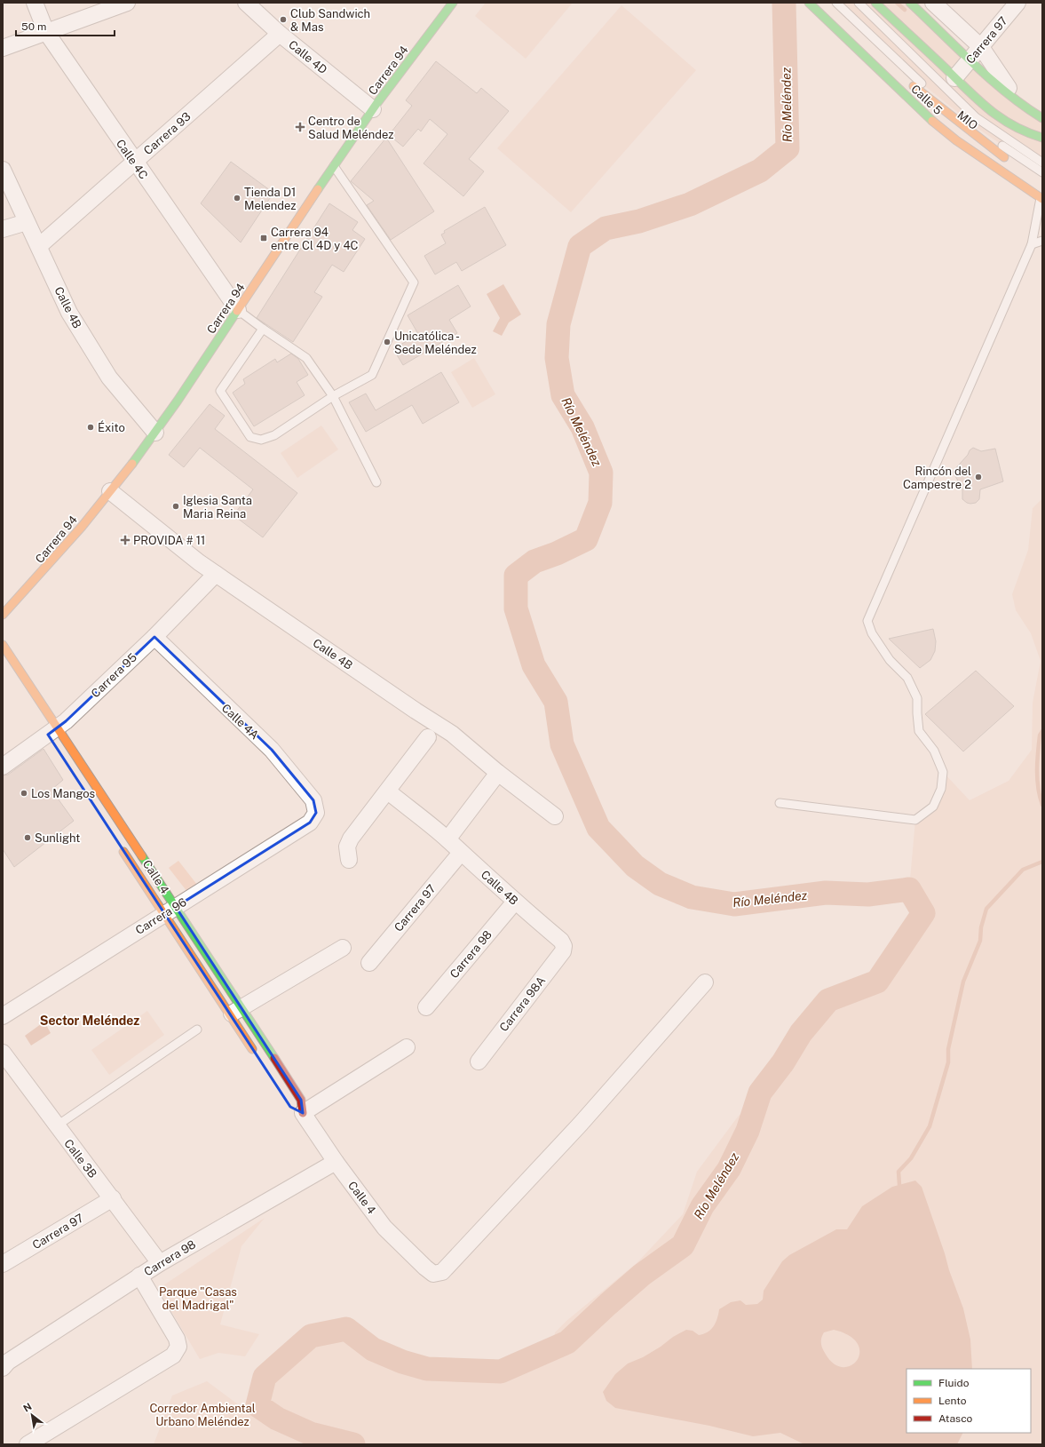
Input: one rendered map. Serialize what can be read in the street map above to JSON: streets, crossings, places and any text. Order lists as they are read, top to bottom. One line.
{"streets":{"street":["Carrera 97","Calle 4D","Carrera 94","Calle 5","Carrera 93","Calle 4C","Calle 4B","Carrera 95","Calle 4A","Calle 4","Carrera 96","Carrera 98","Carrera 98A","Calle 3B"],"lane":["MIO"]},"crossings":[["Carrera 97","Calle 4B"],["Carrera 97","Calle 3B"],["Calle 4D","Carrera 94"],["Calle 4D","Carrera 93"],["Carrera 94","Calle 4C"],["Carrera 94","Calle 4B"],["Carrera 93","Calle 4C"],["Carrera 93","Calle 4B"],["Calle 4B","Carrera 95"],["Calle 4B","Carrera 98"],["Calle 4B","Carrera 98A"],["Carrera 95","Calle 4A"],["Carrera 95","Calle 4"],["Calle 4A","Carrera 96"],["Calle 4","Carrera 96"],["Calle 4","Carrera 98"],["Carrera 98","Calle 3B"]],"districts":["Sector Meléndez"],"water":["Río Meléndez"],"parks":["Parque \"Casas del Madrigal\"","Corredor Ambiental Urbano Meléndez"],"places":{"other":["Club Sandwich & Mas","Tienda D1 Melendez","Unicatólica - Sede Meléndez","Éxito","Rincón del Campestre 2","Iglesia Santa Maria Reina","Los Mangos","Sunlight"],"health":["Centro de Salud Meléndez","PROVIDA # 11"],"transit":["Carrera 94 entre Cl 4D y 4C"]},"legend":["Fluido","Lento","Atasco"],"scale_bar":"50 m","north":"top left"}
